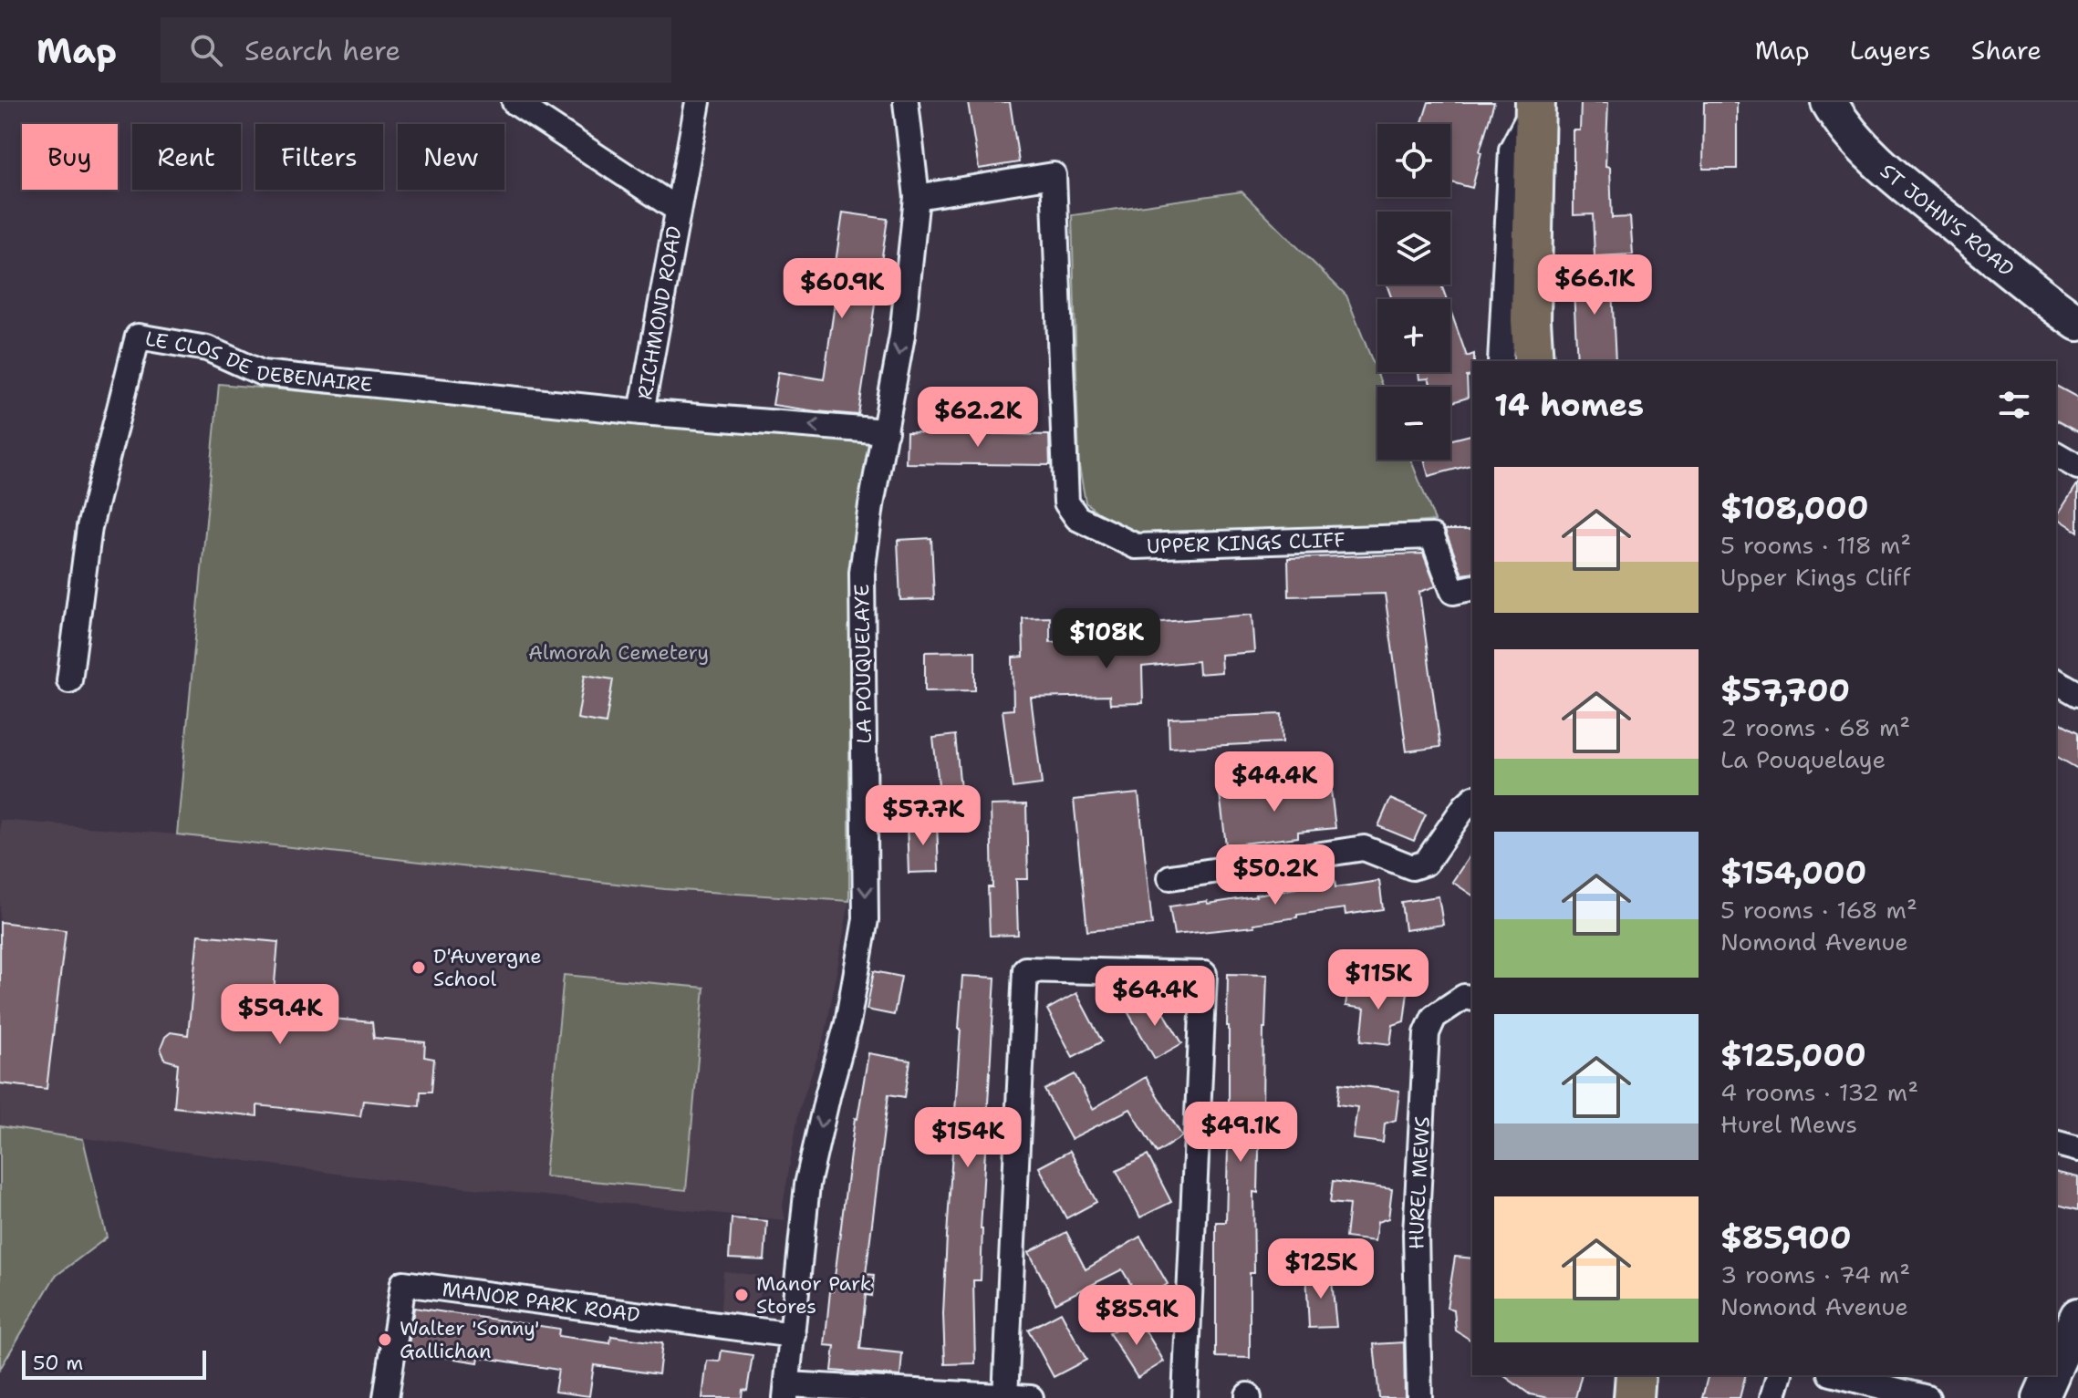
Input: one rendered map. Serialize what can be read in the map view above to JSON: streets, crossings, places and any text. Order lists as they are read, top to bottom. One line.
{"streets":{"main road":["ST JOHN'S ROAD"],"street":["RICHMOND ROAD","LE CLOS DE DEBENAIRE","UPPER KINGS CLIFF","LA POUQUELAYE","HUREL MEWS","MANOR PARK ROAD"]},"crossings":[["RICHMOND ROAD","LE CLOS DE DEBENAIRE"],["RICHMOND ROAD","LA POUQUELAYE"],["UPPER KINGS CLIFF","LA POUQUELAYE"],["LA POUQUELAYE","MANOR PARK ROAD"]],"one_way":["RICHMOND ROAD","LA POUQUELAYE"],"parks":["Almorah Cemetery"],"places":["D'Auvergne School","Manor Park Stores","Walter 'Sonny' Gallichan"],"scale_bar":"50 m","page":{"header":"Map","search":"Search here","nav":["Map","Layers","Share"],"map_buttons":["+","−"],"chip":["Buy","Rent","Filters","New"],"price":["$66.1K","$60.9K","$62.2K","$108K","$44.4K","$57.7K","$50.2K","$115K","$64.4K","$59.4K","$49.1K","$154K","$125K","$85.9K"],"heading":"14 homes","list":[{"name":"$108,000","note":"5 rooms · 118 m² · Upper Kings Cliff"},{"name":"$57,700","note":"2 rooms · 68 m² · La Pouquelaye"},{"name":"$154,000","note":"5 rooms · 168 m² · Nomond Avenue"},{"name":"$125,000","note":"4 rooms · 132 m² · Hurel Mews"},{"name":"$85,900","note":"3 rooms · 74 m² · Nomond Avenue"}],"scale":"50 m"}}
